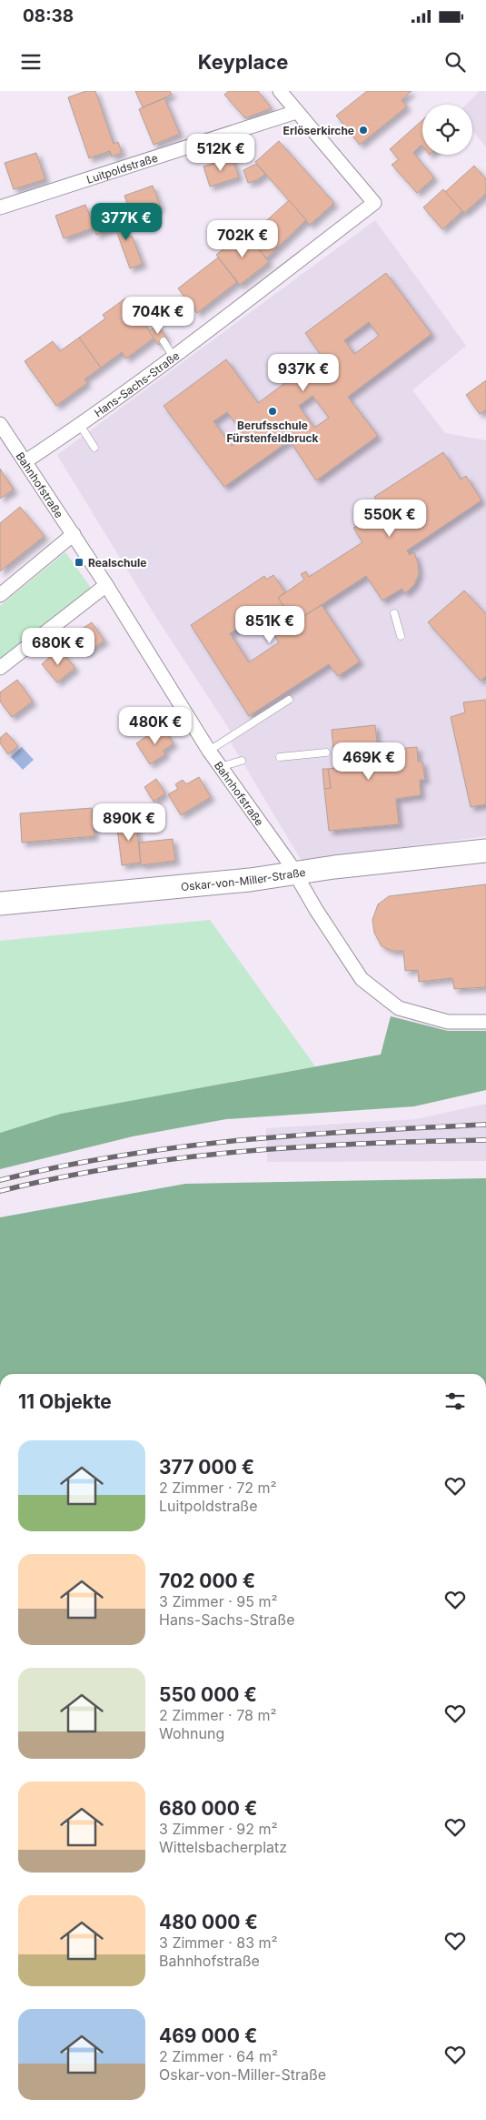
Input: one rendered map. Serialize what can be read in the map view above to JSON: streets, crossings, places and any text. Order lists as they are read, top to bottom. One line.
{"streets":{"main road":["Oskar-von-Miller-Straße"],"street":["Luitpoldstraße","Hans-Sachs-Straße","Bahnhofstraße"]},"crossings":[["Luitpoldstraße","Hans-Sachs-Straße"],["Hans-Sachs-Straße","Bahnhofstraße"],["Bahnhofstraße","Oskar-von-Miller-Straße"]],"places":{"other":["Erlöserkirche","Berufsschule Fürstenfeldbruck"],"transit":["Realschule"]},"page":{"status":"08:38","header":"Keyplace","price":["512K €","377K €","702K €","704K €","937K €","550K €","851K €","680K €","480K €","469K €","890K €"],"heading":"11 Objekte","list":[{"name":"377 000 €","note":"2 Zimmer · 72 m² · Luitpoldstraße"},{"name":"702 000 €","note":"3 Zimmer · 95 m² · Hans-Sachs-Straße"},{"name":"550 000 €","note":"2 Zimmer · 78 m² · Wohnung"},{"name":"680 000 €","note":"3 Zimmer · 92 m² · Wittelsbacherplatz"},{"name":"480 000 €","note":"3 Zimmer · 83 m² · Bahnhofstraße"},{"name":"469 000 €","note":"2 Zimmer · 64 m² · Oskar-von-Miller-Straße"}]}}
